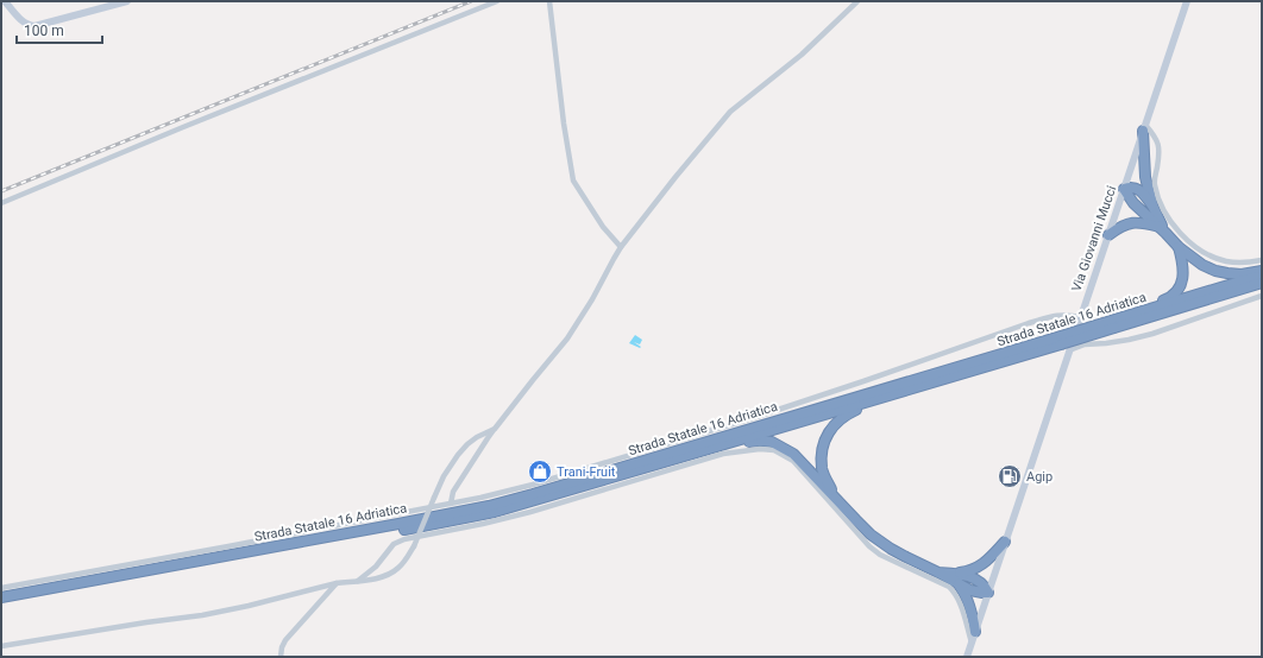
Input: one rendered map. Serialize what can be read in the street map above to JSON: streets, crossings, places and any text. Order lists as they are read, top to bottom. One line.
{"streets":{"highway":["Strada Statale 16 Adriatica"],"main road":["Via Giovanni Mucci"]},"places":{"shop":["Trani-Fruit"],"fuel station":["Agip"]},"scale_bar":"100 m"}
